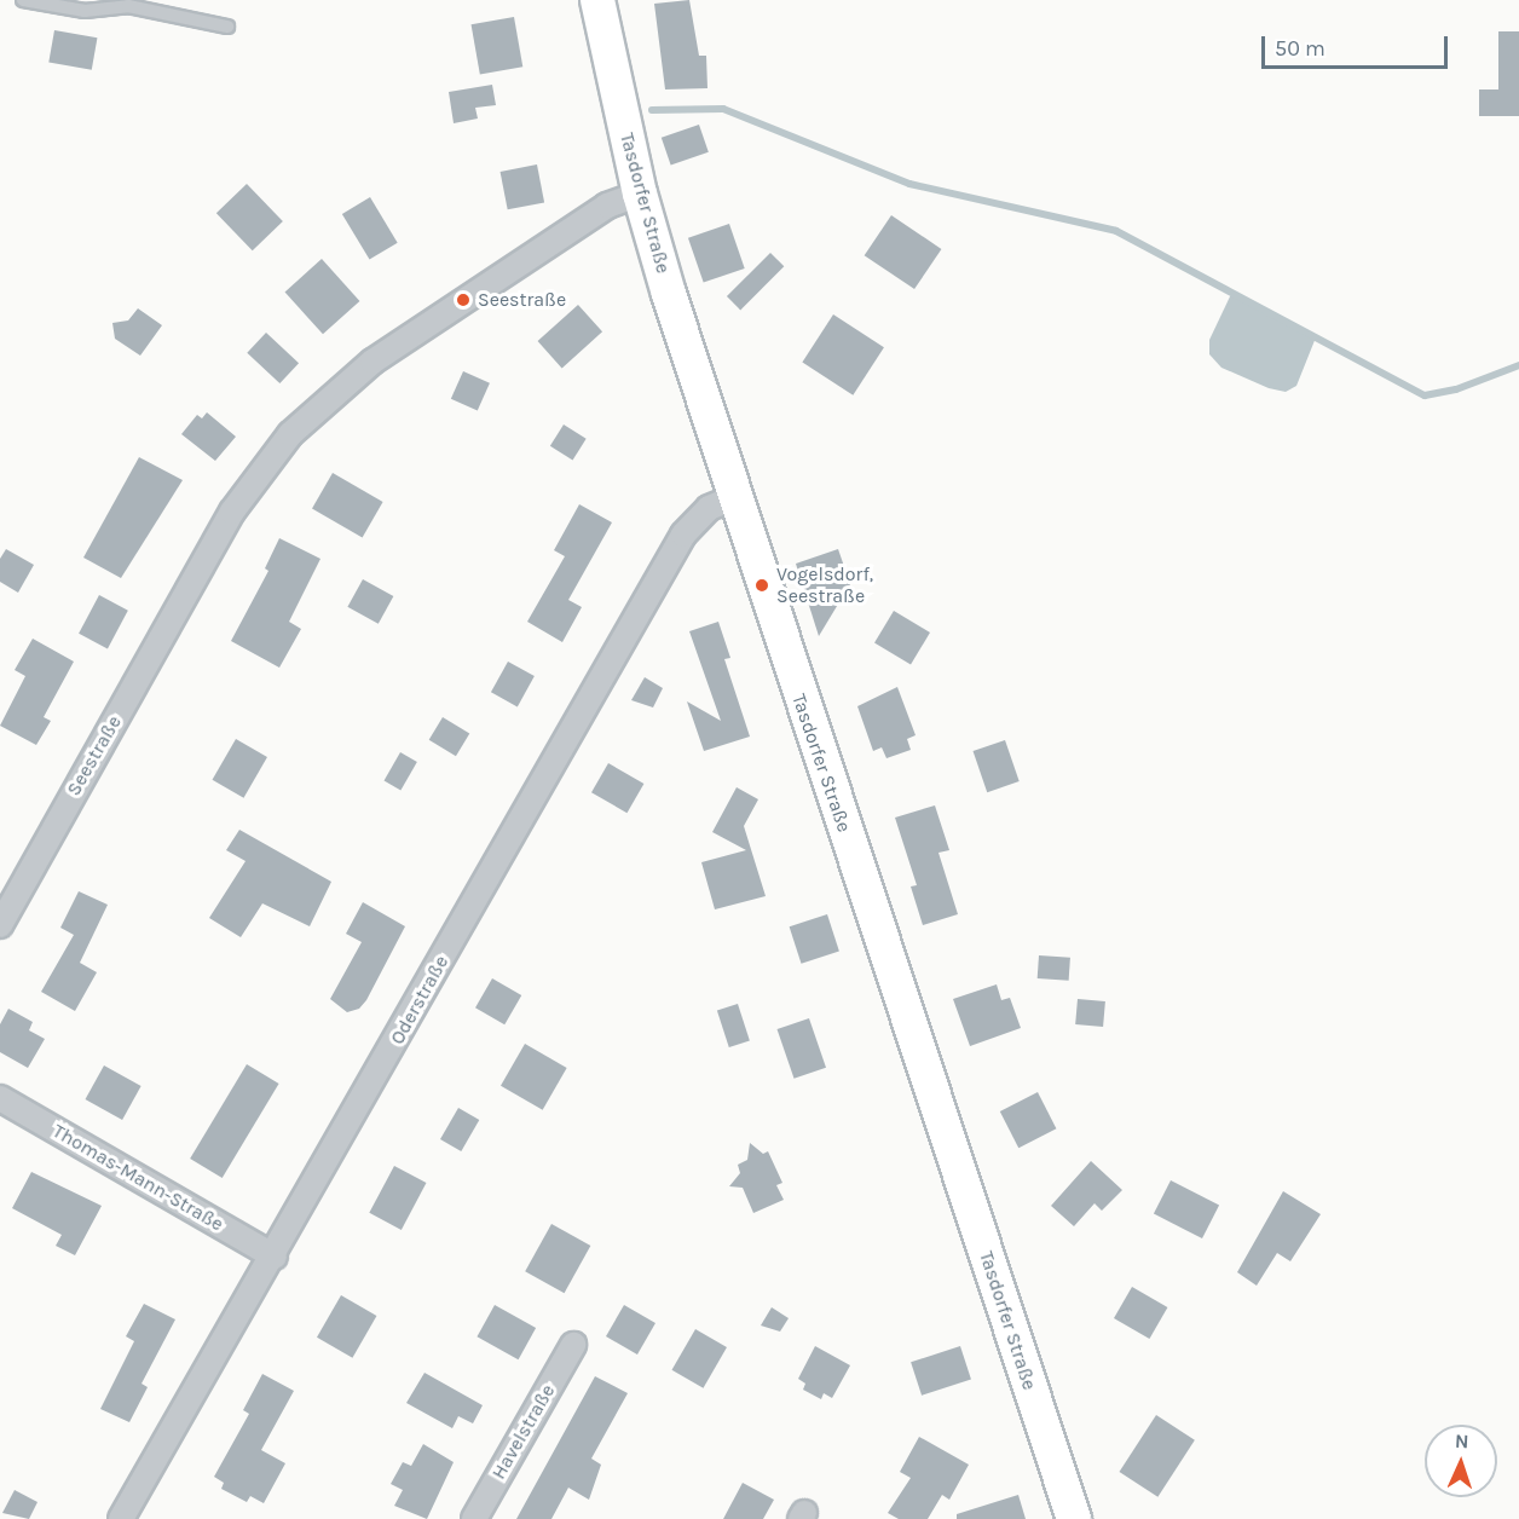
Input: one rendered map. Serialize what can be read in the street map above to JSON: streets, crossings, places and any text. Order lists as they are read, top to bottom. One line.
{"streets":{"main road":["Tasdorfer Straße"],"street":["Seestraße","Oderstraße","Thomas-Mann-Straße","Havelstraße"]},"crossings":[["Tasdorfer Straße","Seestraße"],["Tasdorfer Straße","Oderstraße"],["Oderstraße","Thomas-Mann-Straße"]],"places":["Seestraße","Vogelsdorf, Seestraße"],"scale_bar":"50 m","north":"top"}
